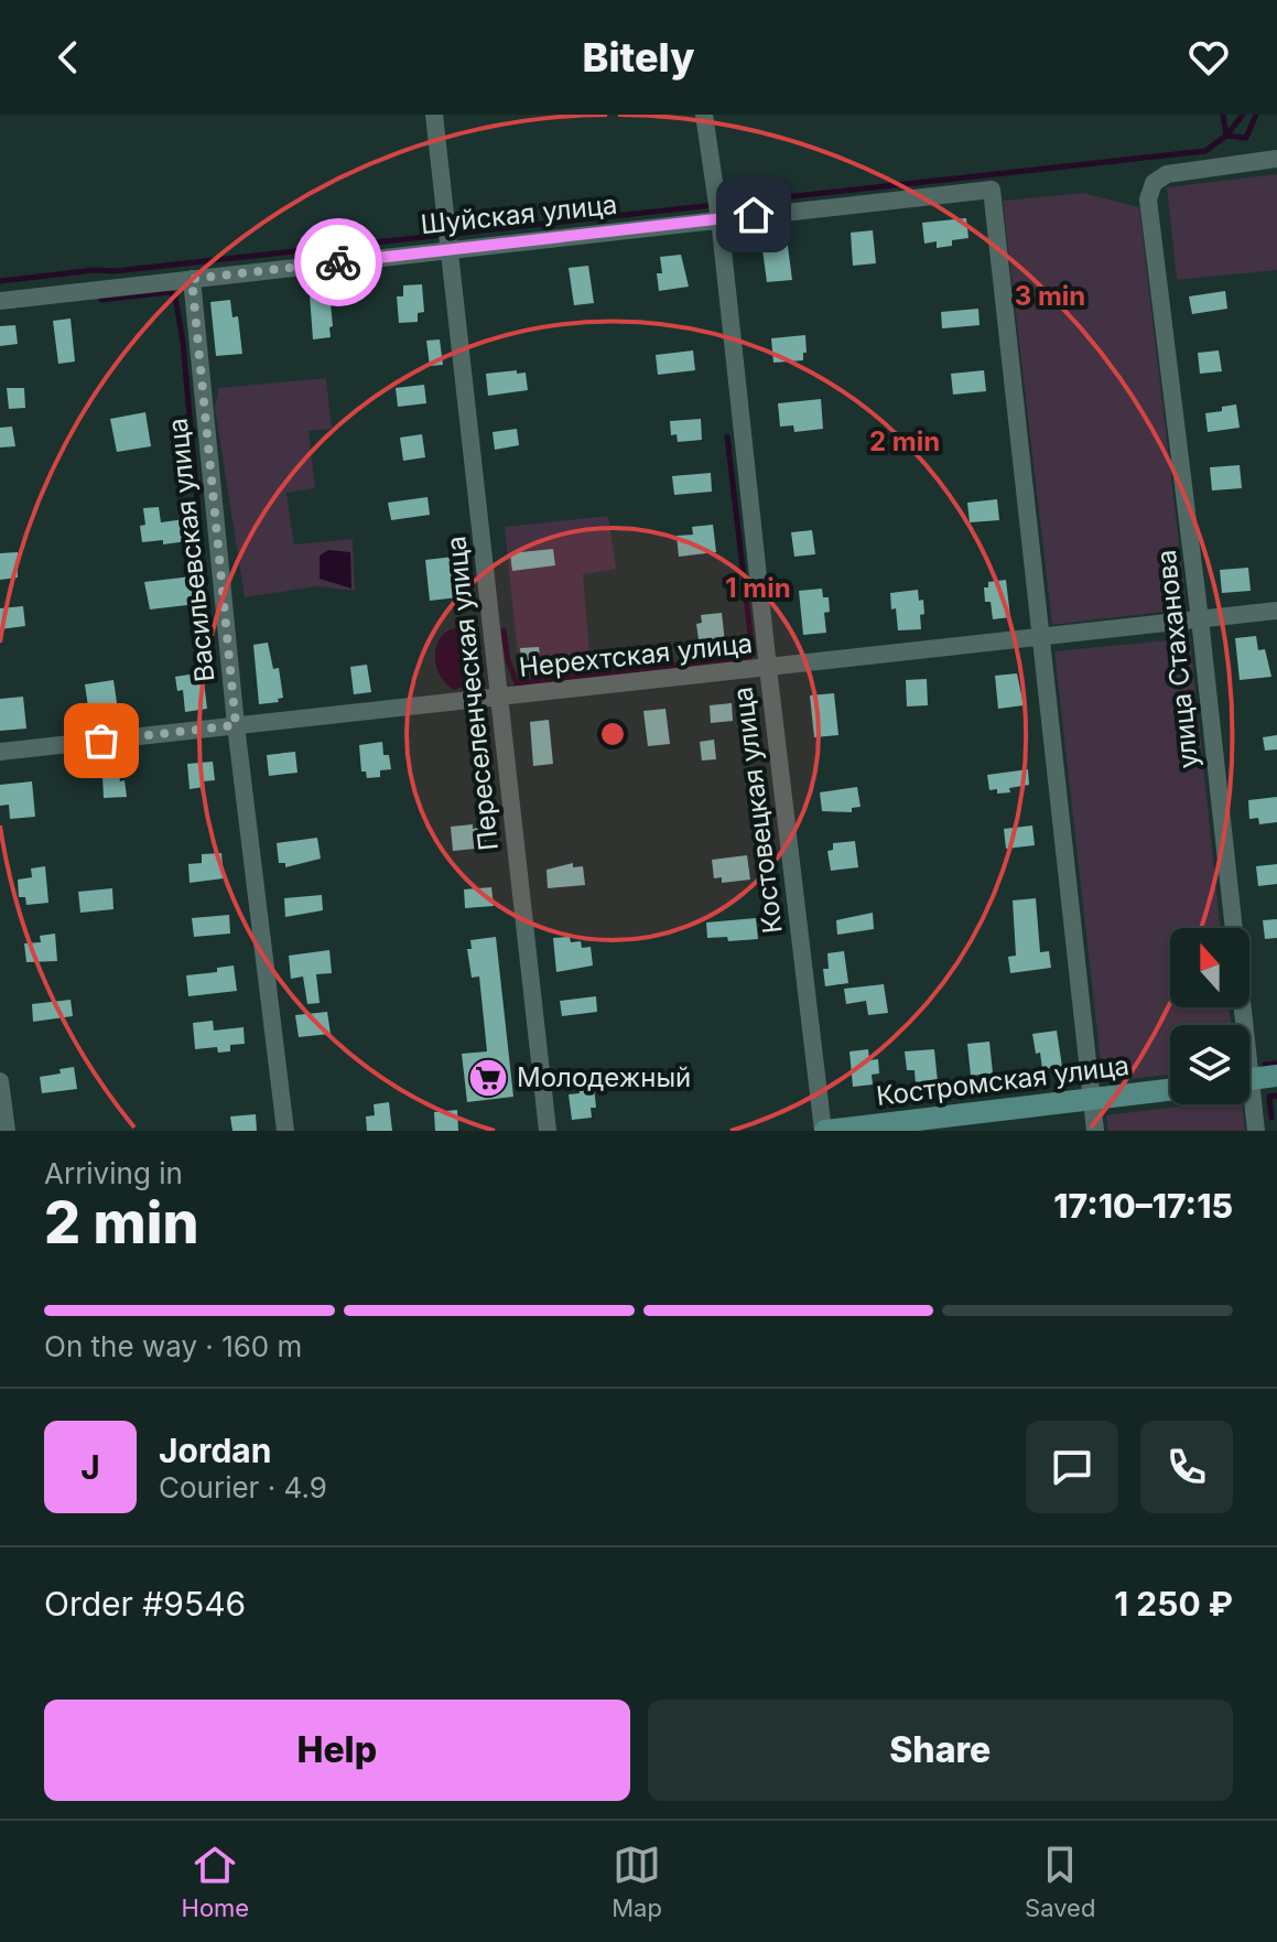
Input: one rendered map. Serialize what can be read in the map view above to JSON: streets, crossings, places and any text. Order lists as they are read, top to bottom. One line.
{"streets":{"street":["Шуйская улица","Васильевская улица","Нерехтская улица","улица Стаханова","Переселенческая улица","Костовецкая улица","Костромская улица"]},"crossings":[["Шуйская улица","Васильевская улица"],["Шуйская улица","Нерехтская улица"],["Шуйская улица","Переселенческая улица"],["Шуйская улица","Костовецкая улица"],["Васильевская улица","Нерехтская улица"],["Нерехтская улица","улица Стаханова"],["Нерехтская улица","Переселенческая улица"],["Нерехтская улица","Костовецкая улица"],["Костовецкая улица","Костромская улица"]],"places":{"supermarket":["Молодежный"]},"north":"top","page":{"header":"Bitely","heading":["2 min","Arriving in","17:10–17:15"],"panel":["Jordan","Courier · 4.9","Order #9546","1 250 ₽"],"bar":"On the way · 160 m","round":"J","buttons":["Help","Share"],"tabs":["Home","Map","Saved"]},"rings":["3 min","2 min","1 min"]}
